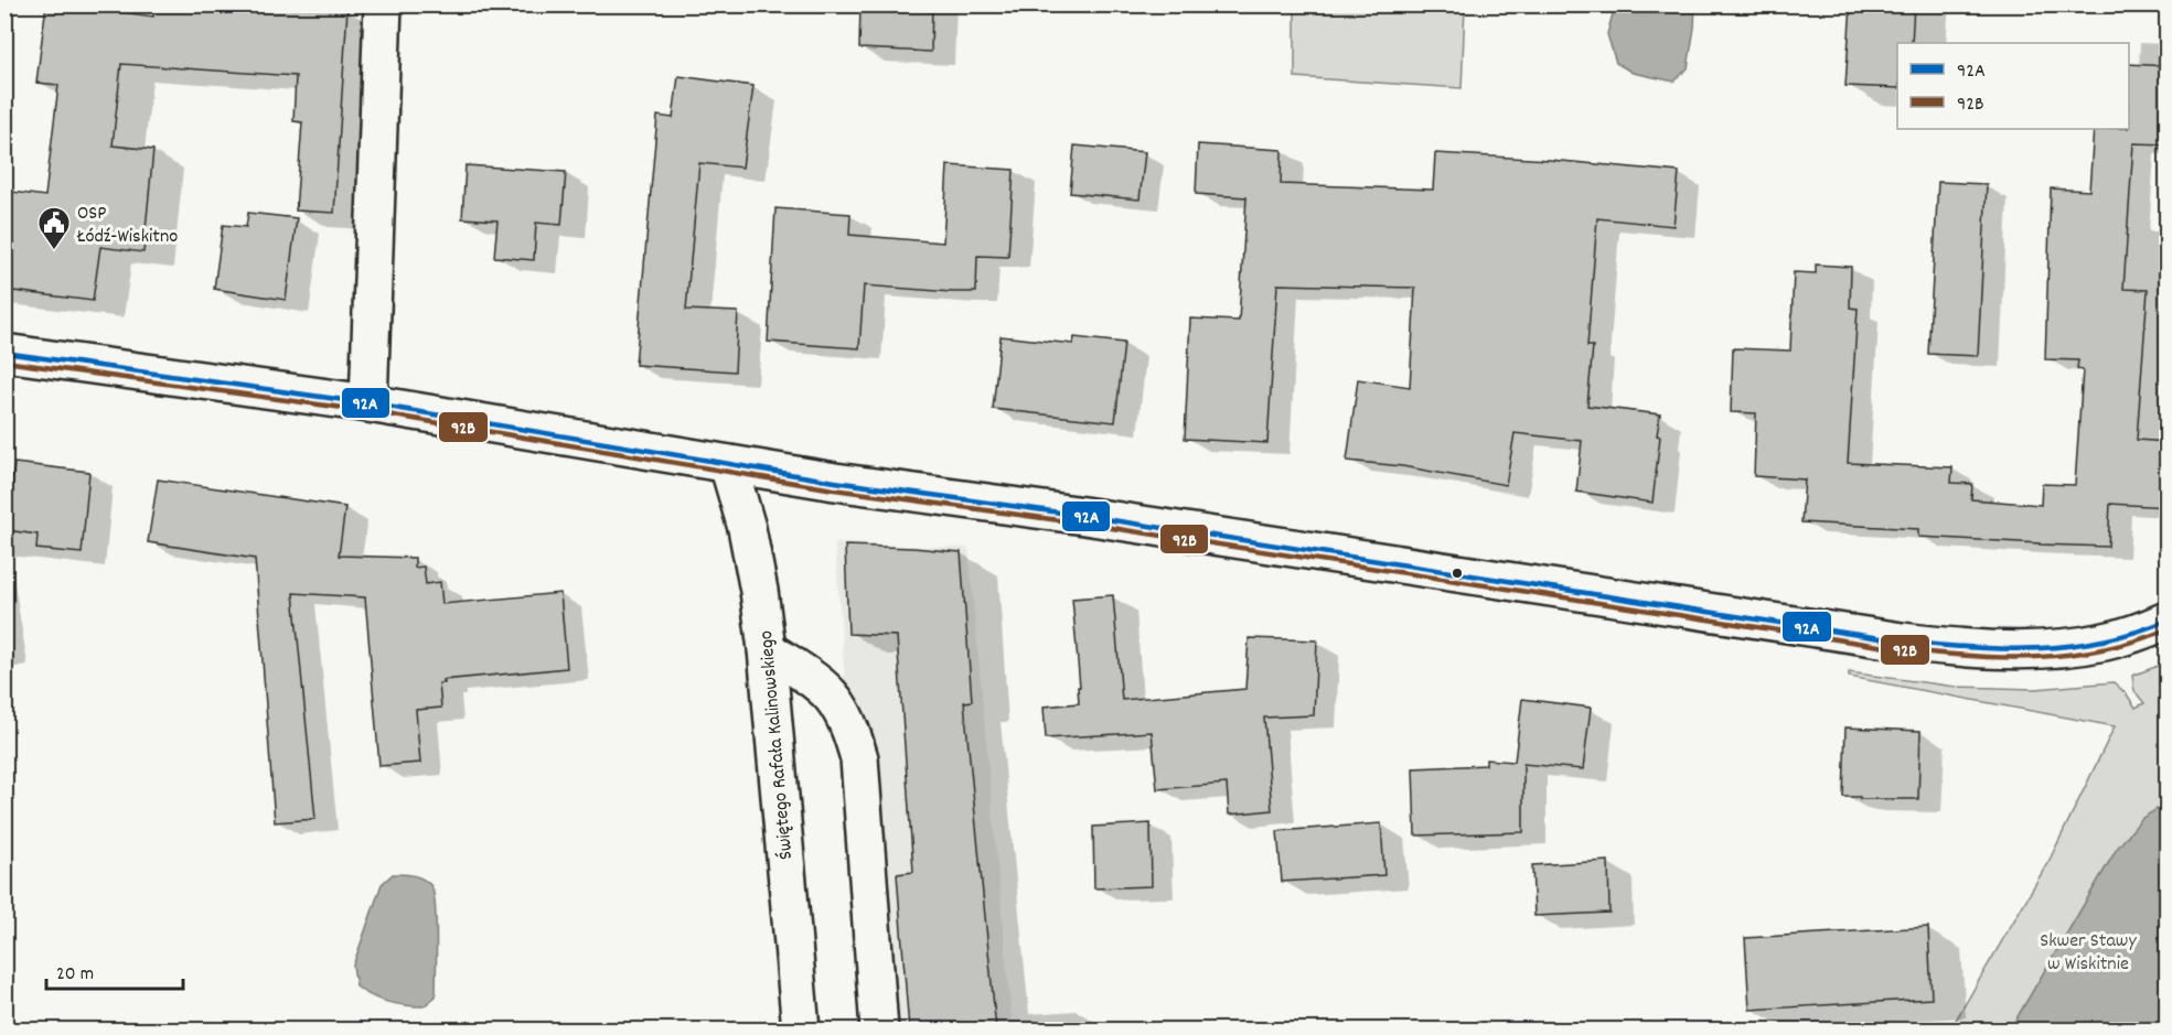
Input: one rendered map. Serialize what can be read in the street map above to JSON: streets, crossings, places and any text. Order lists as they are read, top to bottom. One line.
{"streets":{"street":["Świętego Rafała Kalinowskiego"]},"parks":["Skwer Stawy w Wiskitnie"],"places":{"public building":["OSP Łódź-Wiskitno"]},"lines":["transit line 92A","transit line 92B"],"legend":["92A","92B"],"scale_bar":"20 m"}
